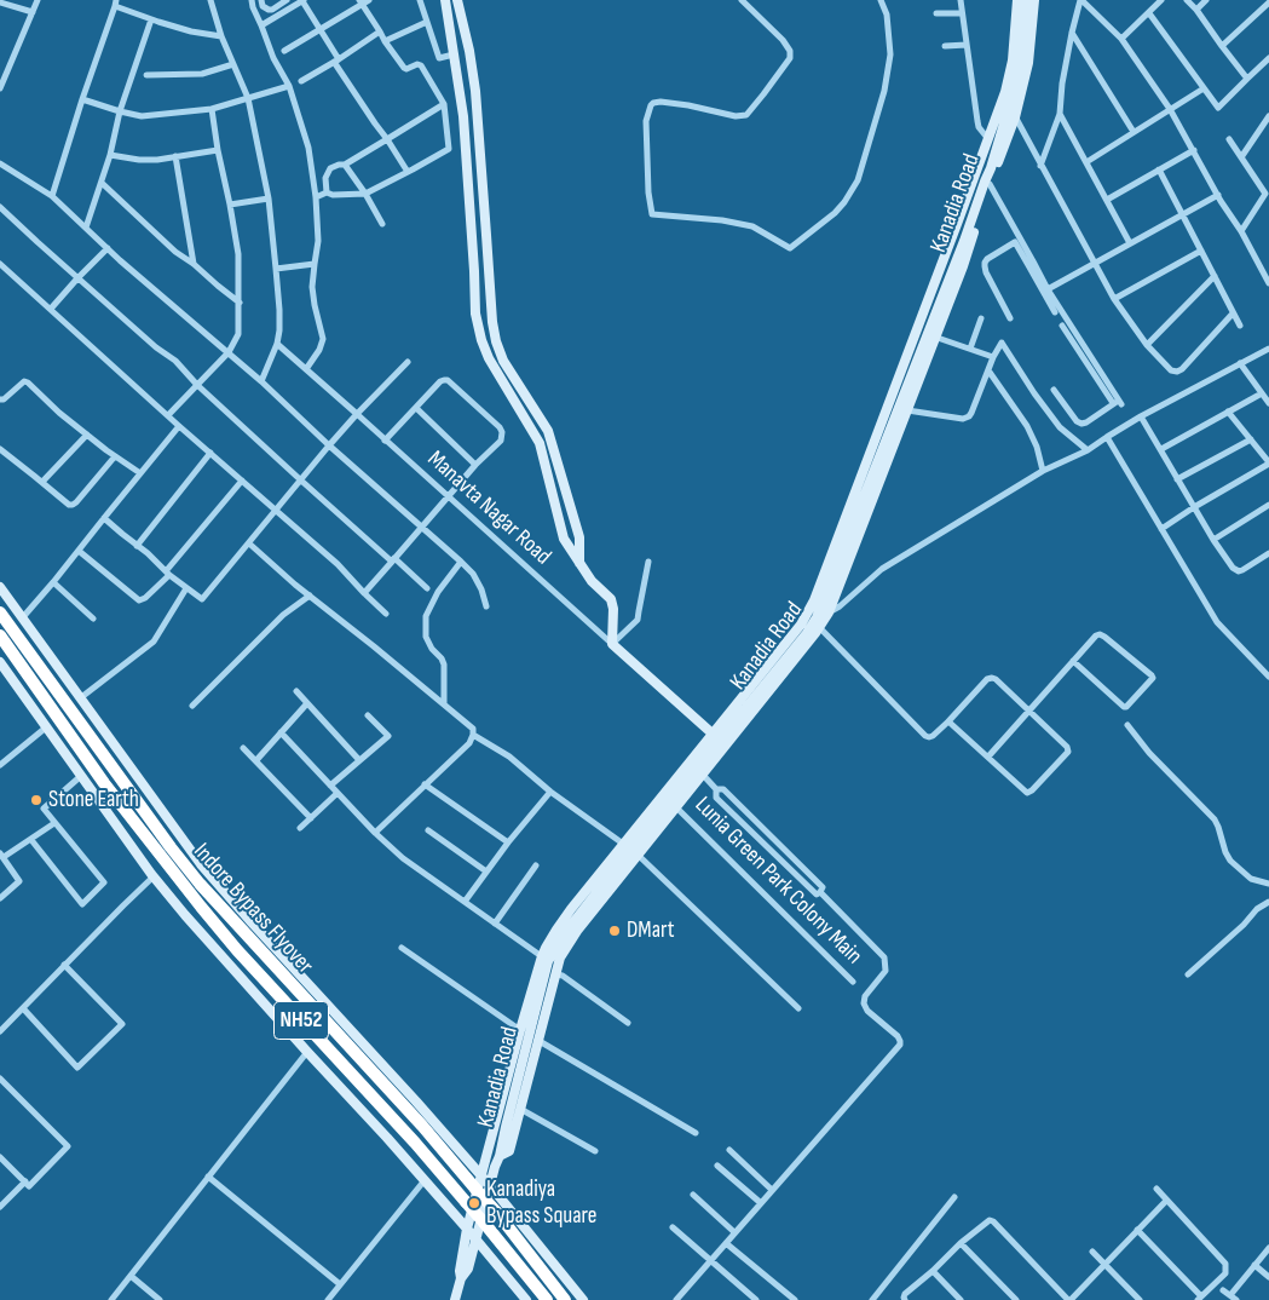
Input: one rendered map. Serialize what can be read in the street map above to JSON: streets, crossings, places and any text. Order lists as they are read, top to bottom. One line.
{"streets":{"highway":["Indore Bypass Flyover","NH52"],"street":["Kanadia Road","Manavta Nagar Road","Lunia Green Park Colony Main"]},"crossings":[["Kanadia Road","Manavta Nagar Road"]],"places":["Stone Earth","DMart","Kanadiya Bypass Square"]}
